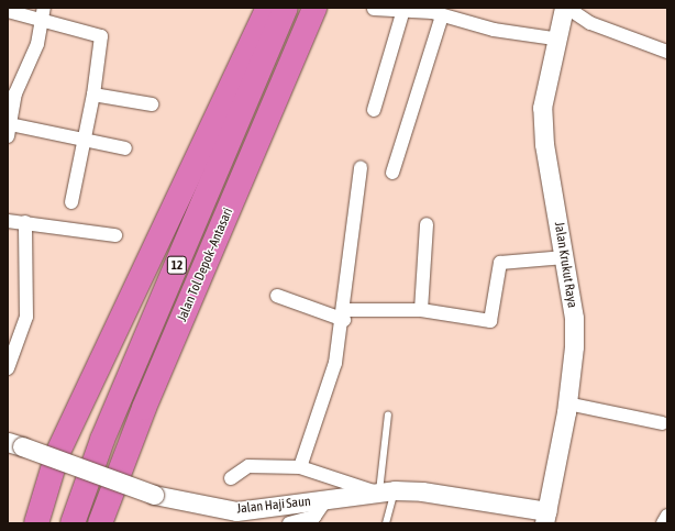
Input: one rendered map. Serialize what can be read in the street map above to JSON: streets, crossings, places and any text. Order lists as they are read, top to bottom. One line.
{"streets":{"highway":["12","Jalan Tol Depok–Antasari"],"street":["Jalan Krukut Raya","Jalan Haji Saun"]},"crossings":[["Jalan Krukut Raya","Jalan Haji Saun"]]}
